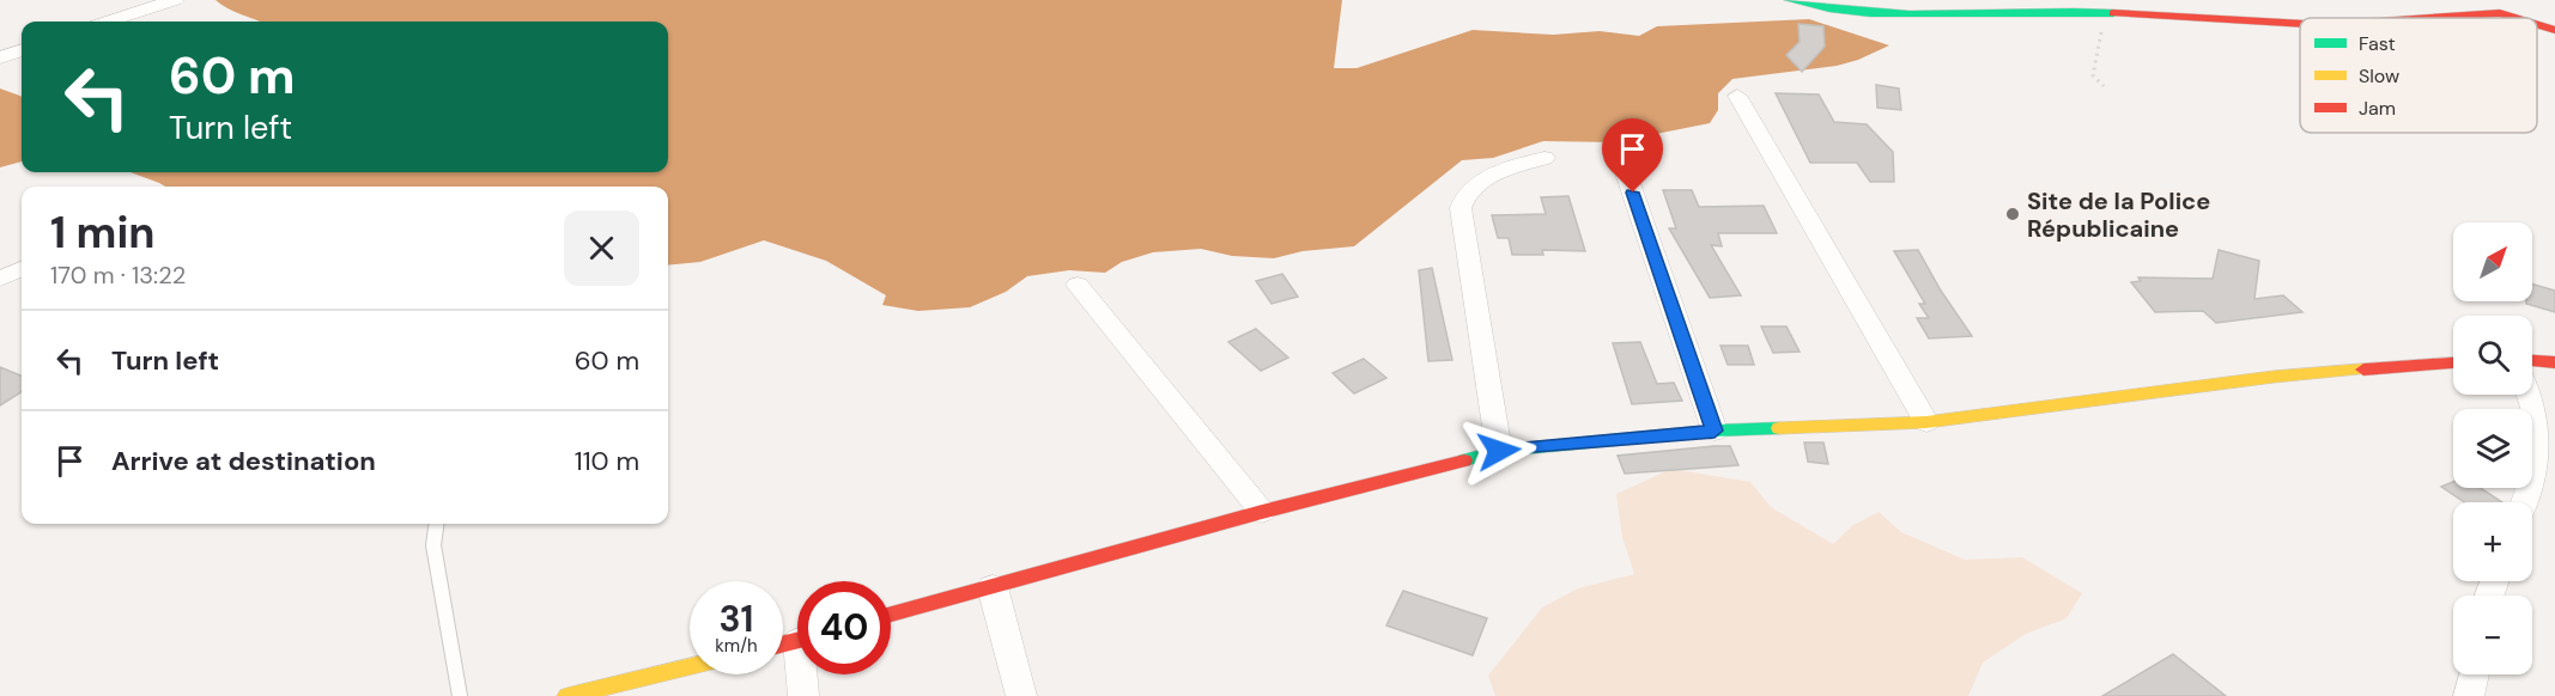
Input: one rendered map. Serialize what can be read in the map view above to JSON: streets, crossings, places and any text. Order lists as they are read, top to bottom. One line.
{"places":["Site de la Police Républicaine"],"legend":["Fast","Slow","Jam"],"north":"top right","page":{"turn":["60 m","Turn left"],"heading":["1 min","170 m · 13:22"],"map_buttons":["+","−"],"list":[{"name":"Turn left","value":"60 m"},{"name":"Arrive at destination","value":"110 m"}],"speed":"31 km/h","limit":"40"}}
